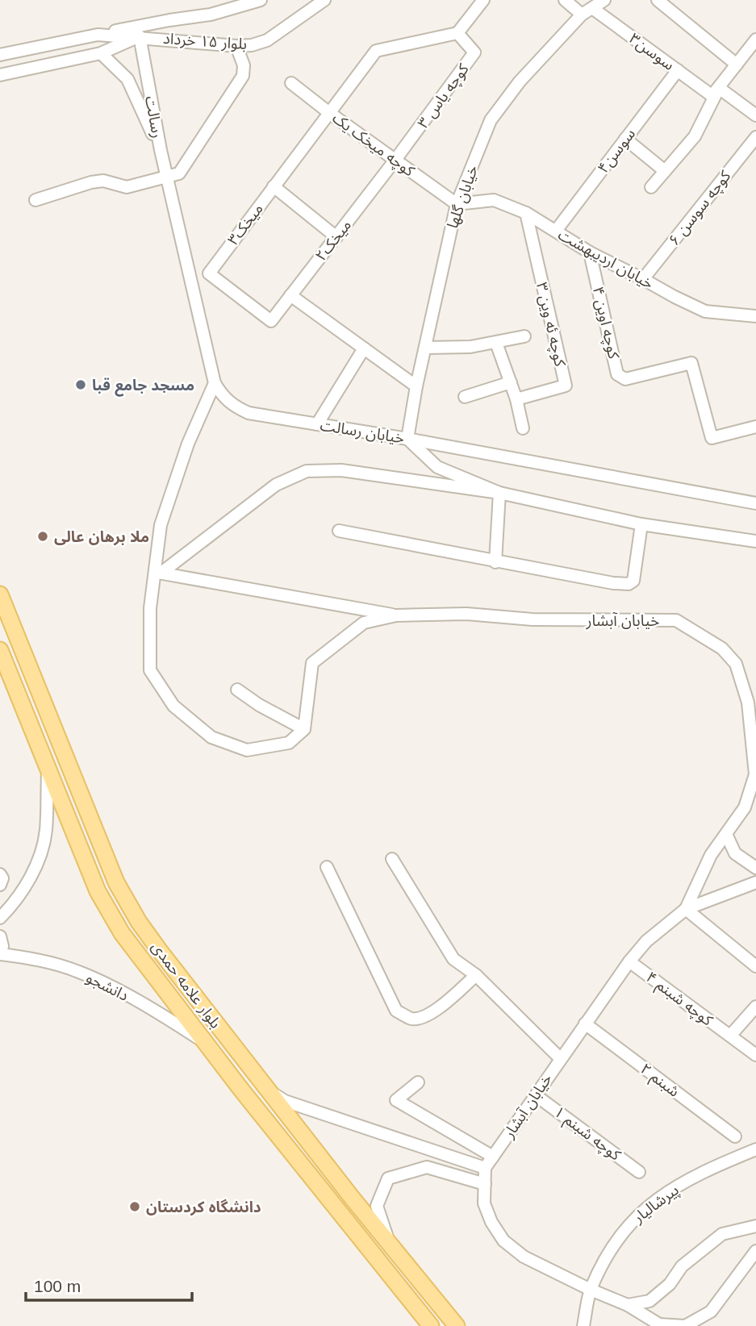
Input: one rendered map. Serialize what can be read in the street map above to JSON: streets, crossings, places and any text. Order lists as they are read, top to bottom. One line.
{"streets":{"main road":["بلوار علامه حمدی"],"street":["بلوار ۱۵ خرداد","سوسن۳","کوچه یاس ۳","رسالت","کوچه میخک یک","سوسن۴","خیابان گلها","کوچه سوسن ۶","میخک۳","میخک۲","خیابان اردیبهشت","کوچه اوین ۴","کوچه ئه وین ۳","خیابان رسالت","خیابان آبشار","دانشجو","کوچه شبنم ۴","شبنم ۲","کوچه شبنم ۱","پیرشالیار"]},"crossings":[["بلوار ۱۵ خرداد","رسالت"],["سوسن۳","سوسن۴"],["سوسن۳","خیابان گلها"],["کوچه یاس ۳","کوچه میخک یک"],["کوچه یاس ۳","میخک۳"],["کوچه یاس ۳","میخک۲"],["رسالت","خیابان رسالت"],["کوچه میخک یک","خیابان گلها"],["کوچه میخک یک","میخک۳"],["کوچه میخک یک","میخک۲"],["کوچه میخک یک","خیابان اردیبهشت"],["سوسن۴","خیابان اردیبهشت"],["خیابان گلها","خیابان اردیبهشت"],["خیابان گلها","خیابان رسالت"],["کوچه سوسن ۶","خیابان اردیبهشت"],["میخک۳","میخک۲"],["خیابان اردیبهشت","کوچه اوین ۴"],["خیابان اردیبهشت","کوچه ئه وین ۳"],["خیابان آبشار","کوچه شبنم ۴"],["خیابان آبشار","شبنم ۲"],["خیابان آبشار","کوچه شبنم ۱"],["بلوار علامه حمدی","دانشجو"]],"places":["مسجد جامع قبا","ملا برهان عالی","دانشگاه کردستان"],"scale_bar":"100 m"}
